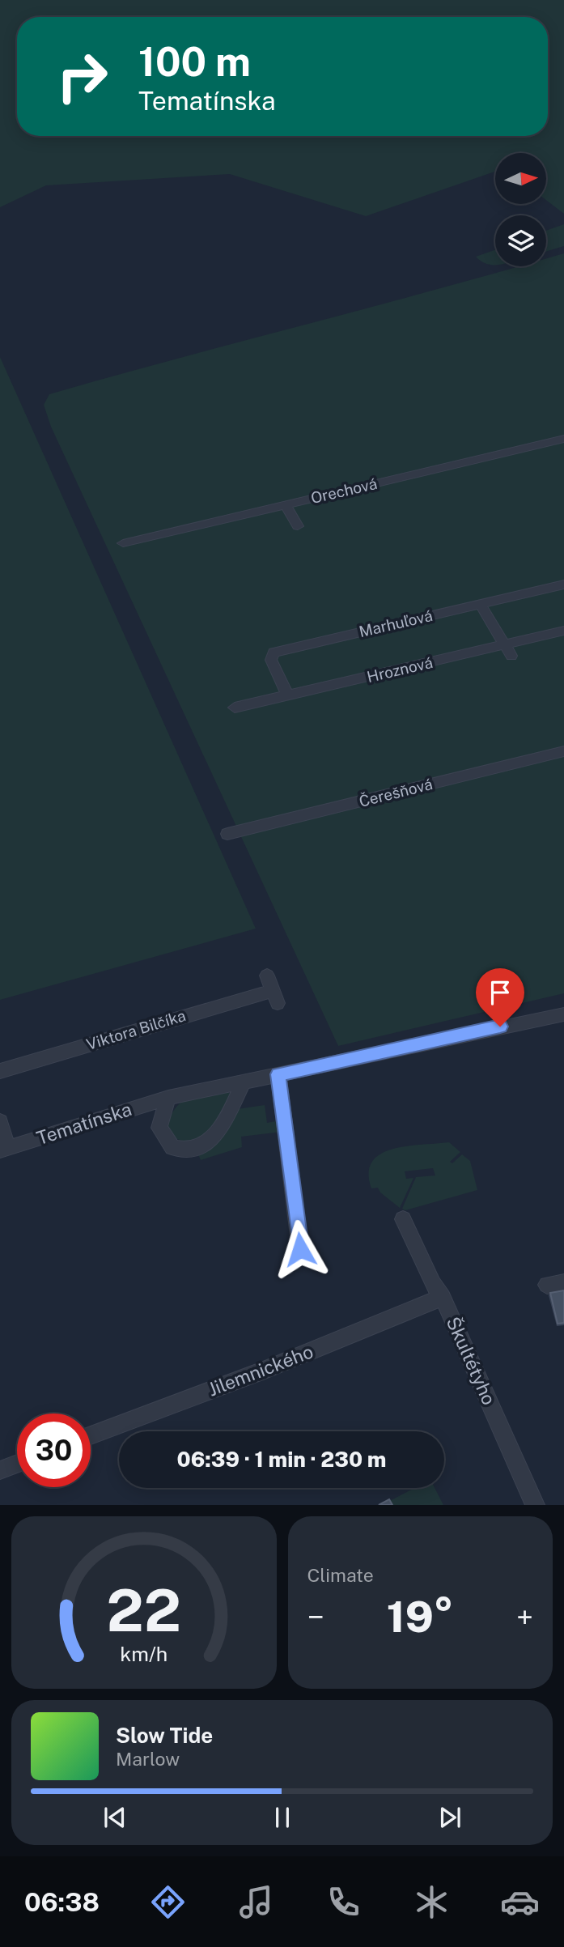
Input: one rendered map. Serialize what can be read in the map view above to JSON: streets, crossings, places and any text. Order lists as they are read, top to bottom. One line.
{"streets":{"street":["Orechová","Marhuľová","Hroznová","Čerešňová","Viktora Bilčíka","Tematínska","Škultétyho","Jilemnického"]},"crossings":[["Marhuľová","Hroznová"],["Škultétyho","Jilemnického"]],"north":"right","page":{"turn":["100 m","Tematínska"],"limit":"30","trip":"06:39 · 1 min · 230 m","tile":"Climate","heat":["−","19°","+"],"song":["Slow Tide","Marlow"],"tabs":"06:38","gauge":["22","km/h"]}}
